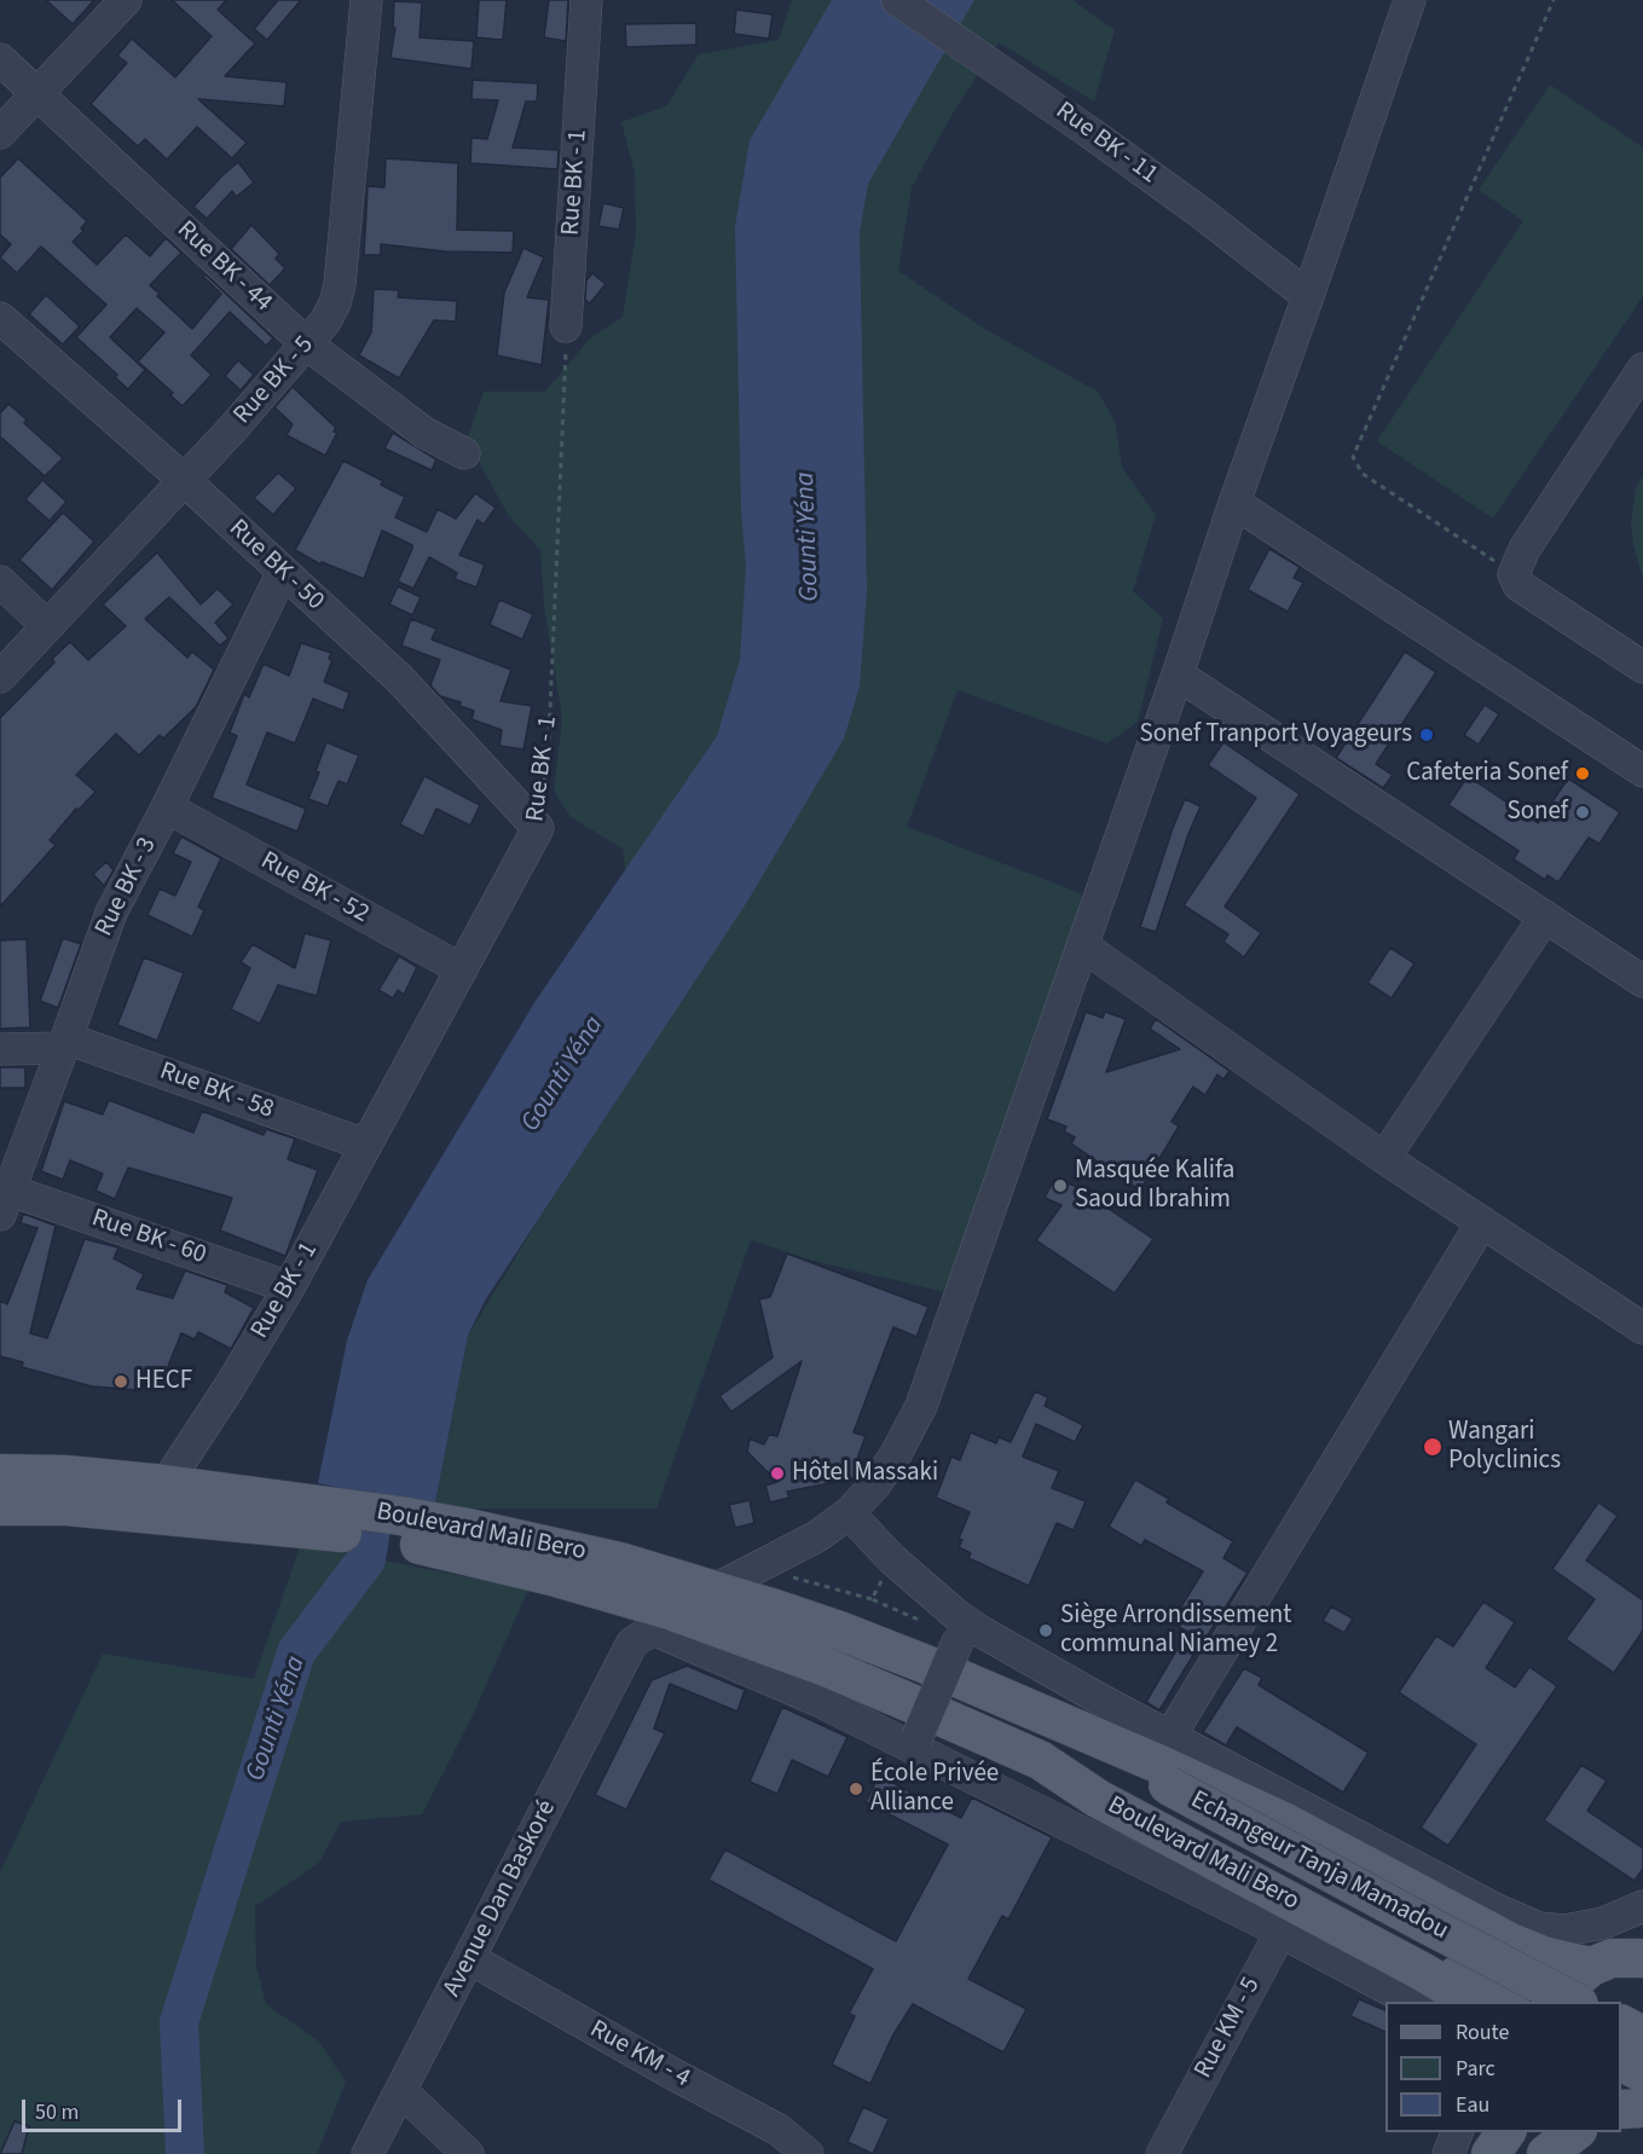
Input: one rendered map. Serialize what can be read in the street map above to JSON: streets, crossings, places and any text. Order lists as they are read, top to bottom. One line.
{"streets":{"main road":["Boulevard Mali Bero","Echangeur Tanja Mamadou"],"street":["Rue BK - 11","Rue BK - 1","Rue BK - 44","Rue BK - 5","Rue BK - 50","Rue BK - 3","Rue BK - 52","Rue BK - 58","Rue BK - 60","Avenue Dan Baskoré","Rue KM - 5","Rue KM - 4"]},"crossings":[["Rue BK - 1","Rue BK - 50"],["Rue BK - 1","Rue BK - 52"],["Rue BK - 1","Rue BK - 58"],["Rue BK - 1","Rue BK - 60"],["Rue BK - 1","Boulevard Mali Bero"],["Rue BK - 44","Rue BK - 5"],["Rue BK - 5","Rue BK - 50"],["Rue BK - 50","Rue BK - 3"],["Rue BK - 3","Rue BK - 52"],["Rue BK - 3","Rue BK - 58"],["Rue BK - 3","Rue BK - 60"],["Boulevard Mali Bero","Echangeur Tanja Mamadou"],["Boulevard Mali Bero","Avenue Dan Baskoré"],["Boulevard Mali Bero","Rue KM - 5"],["Avenue Dan Baskoré","Rue KM - 4"]],"water":["Gounti Yéna"],"places":["Sonef Tranport Voyageurs","Cafeteria Sonef","Sonef","Masquée Kalifa Saoud Ibrahim","HECF","Wangari Polyclinics","Hôtel Massaki","Siège Arrondissement communal Niamey 2","École Privée Alliance"],"legend":["Route","Parc","Eau"],"scale_bar":"50 m"}
